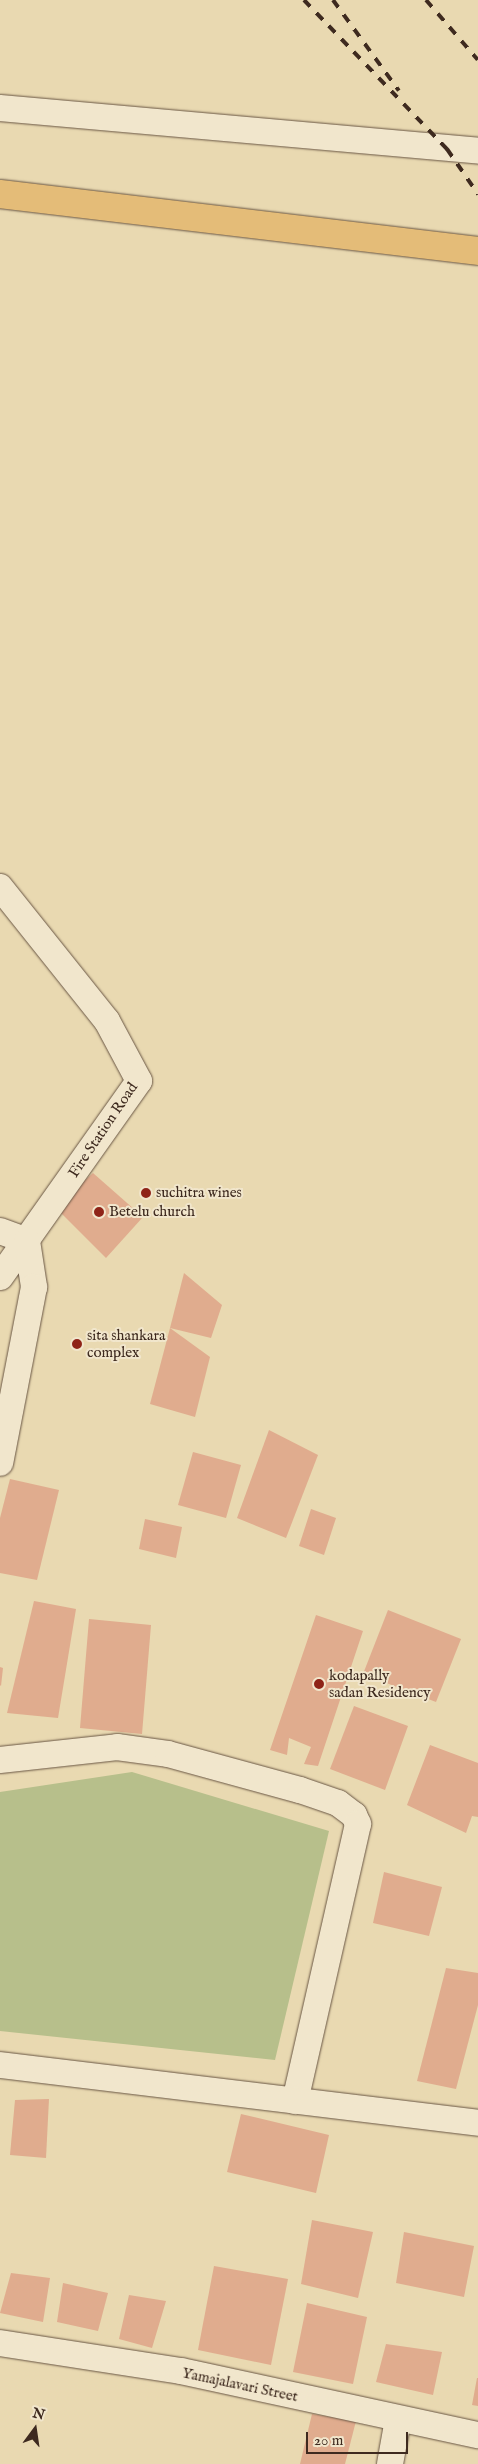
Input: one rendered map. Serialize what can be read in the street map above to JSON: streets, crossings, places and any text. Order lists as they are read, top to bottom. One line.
{"streets":{"street":["Fire Station Road","Yamajalavari Street"]},"places":["suchitra wines","Betelu church","sita shankara complex","kodapally sadan Residency"],"scale_bar":"20 m","north":"top"}
